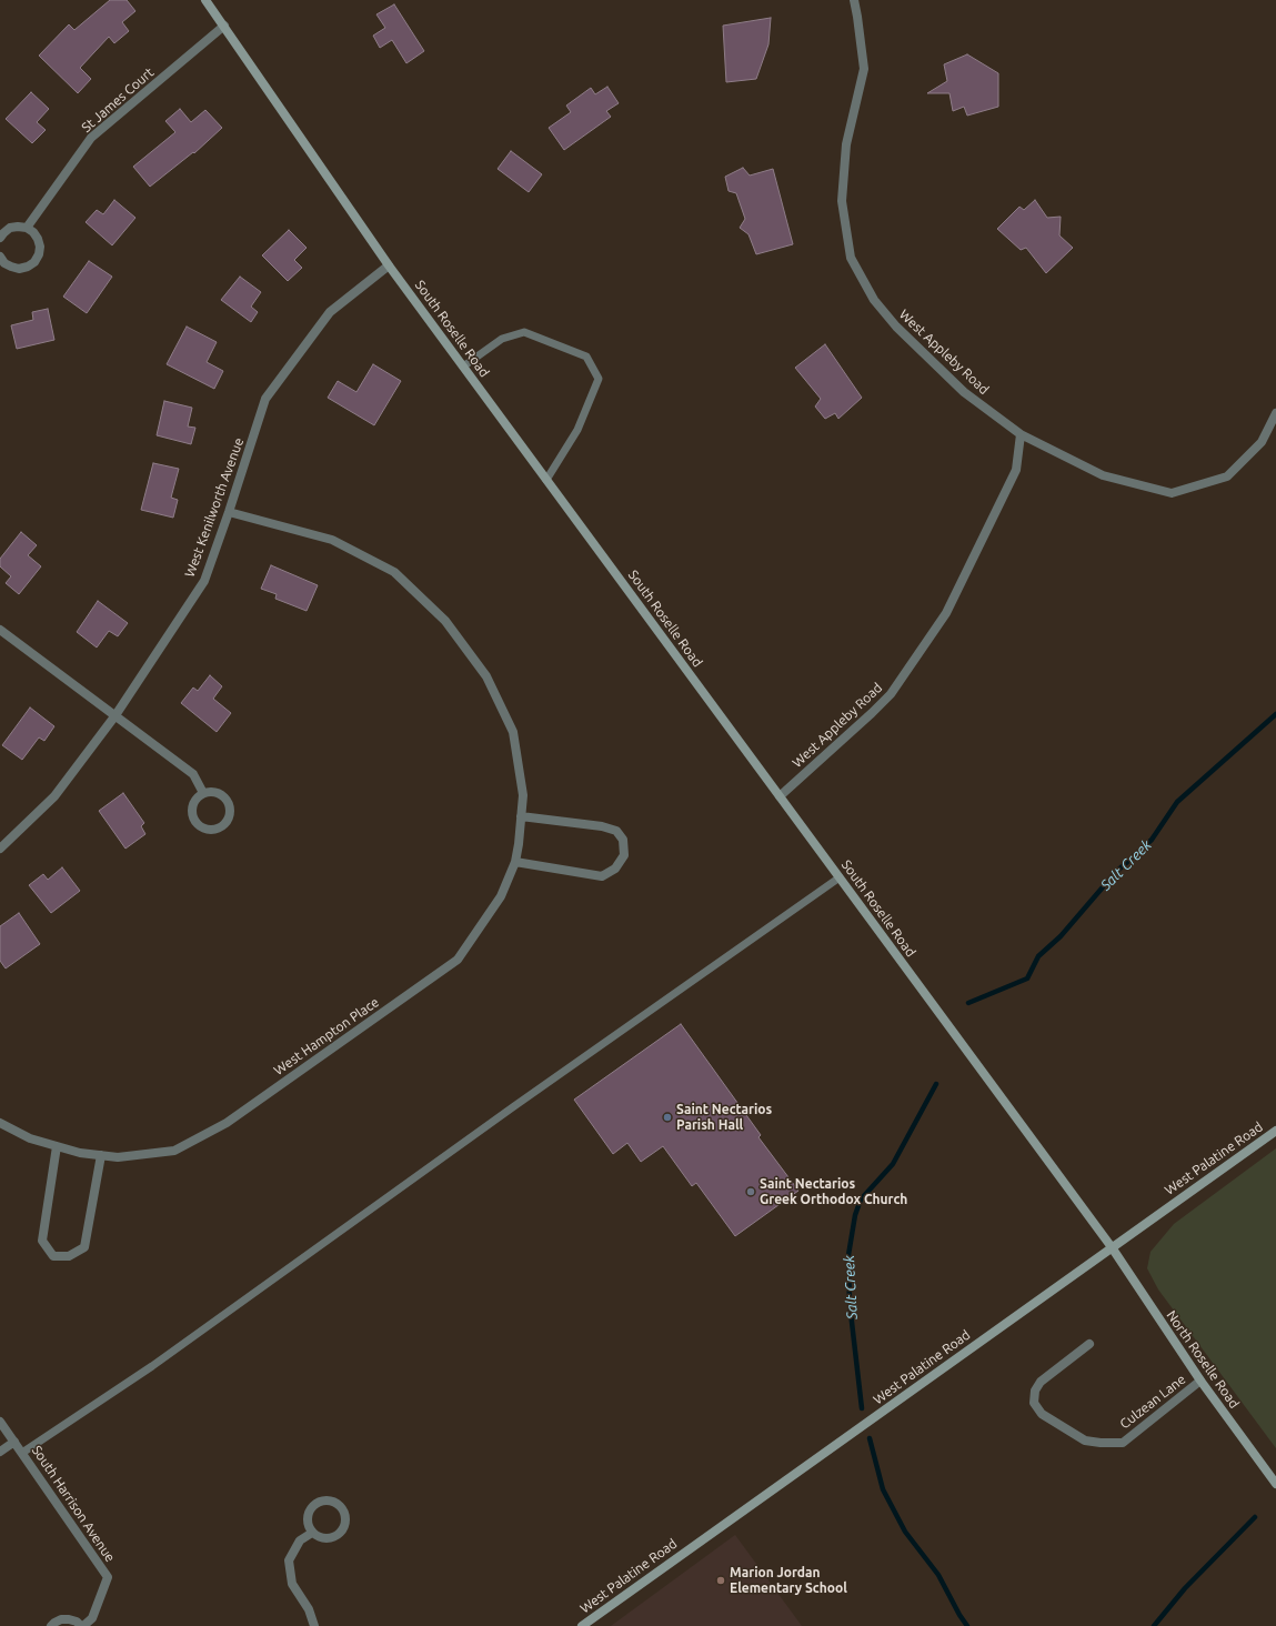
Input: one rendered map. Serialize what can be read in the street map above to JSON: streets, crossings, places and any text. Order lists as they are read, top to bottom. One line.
{"streets":{"main road":["South Roselle Road","West Palatine Road","North Roselle Road"],"street":["St James Court","West Appleby Road","West Kenilworth Avenue","West Hampton Place","Culzean Lane","South Harrison Avenue"]},"crossings":[["St James Court","South Roselle Road"],["South Roselle Road","West Appleby Road"],["South Roselle Road","West Kenilworth Avenue"],["South Roselle Road","West Palatine Road"],["South Roselle Road","North Roselle Road"],["West Kenilworth Avenue","West Hampton Place"],["West Palatine Road","North Roselle Road"],["North Roselle Road","Culzean Lane"]],"water":["Salt Creek"],"places":["Saint Nectarios Parish Hall","Saint Nectarios Greek Orthodox Church","Marion Jordan Elementary School"]}
